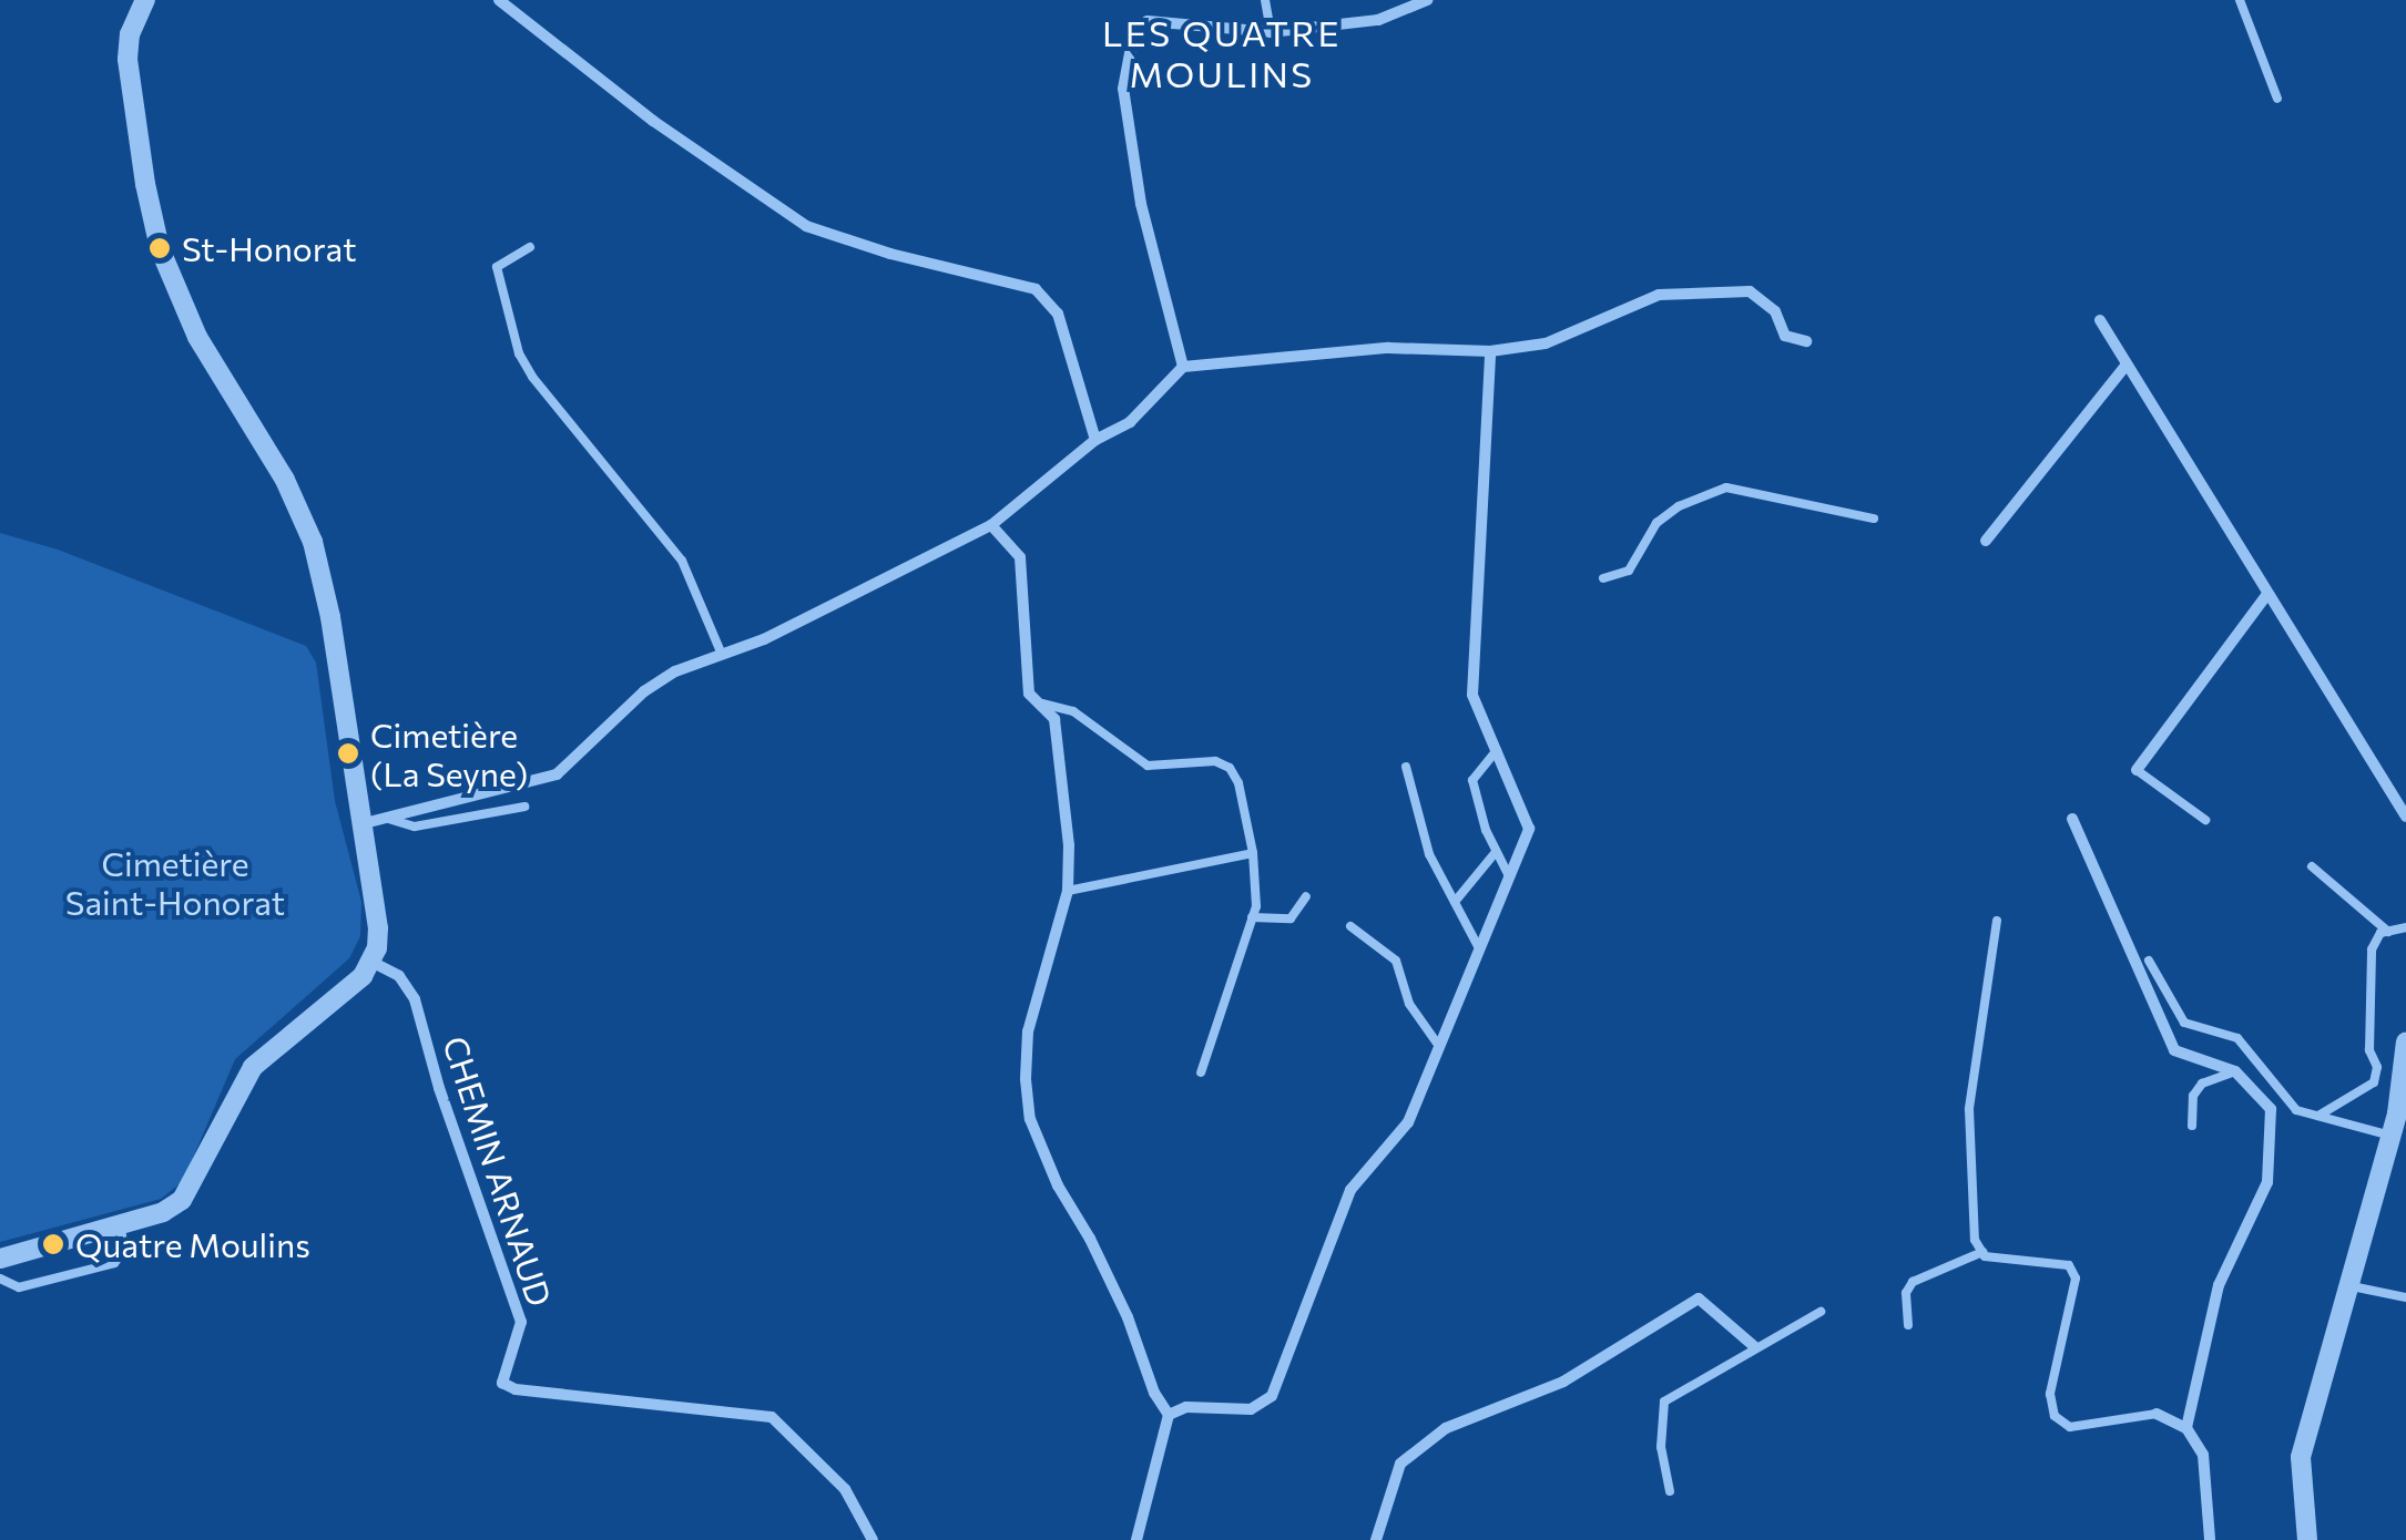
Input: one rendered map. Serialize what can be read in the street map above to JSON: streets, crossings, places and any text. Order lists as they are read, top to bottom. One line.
{"streets":{"street":["CHEMIN ARNAUD"]},"districts":["LES QUATRE MOULINS"],"parks":["Cimetière Saint-Honorat"],"places":["St-Honorat","Cimetière (La Seyne)","Quatre Moulins"]}
